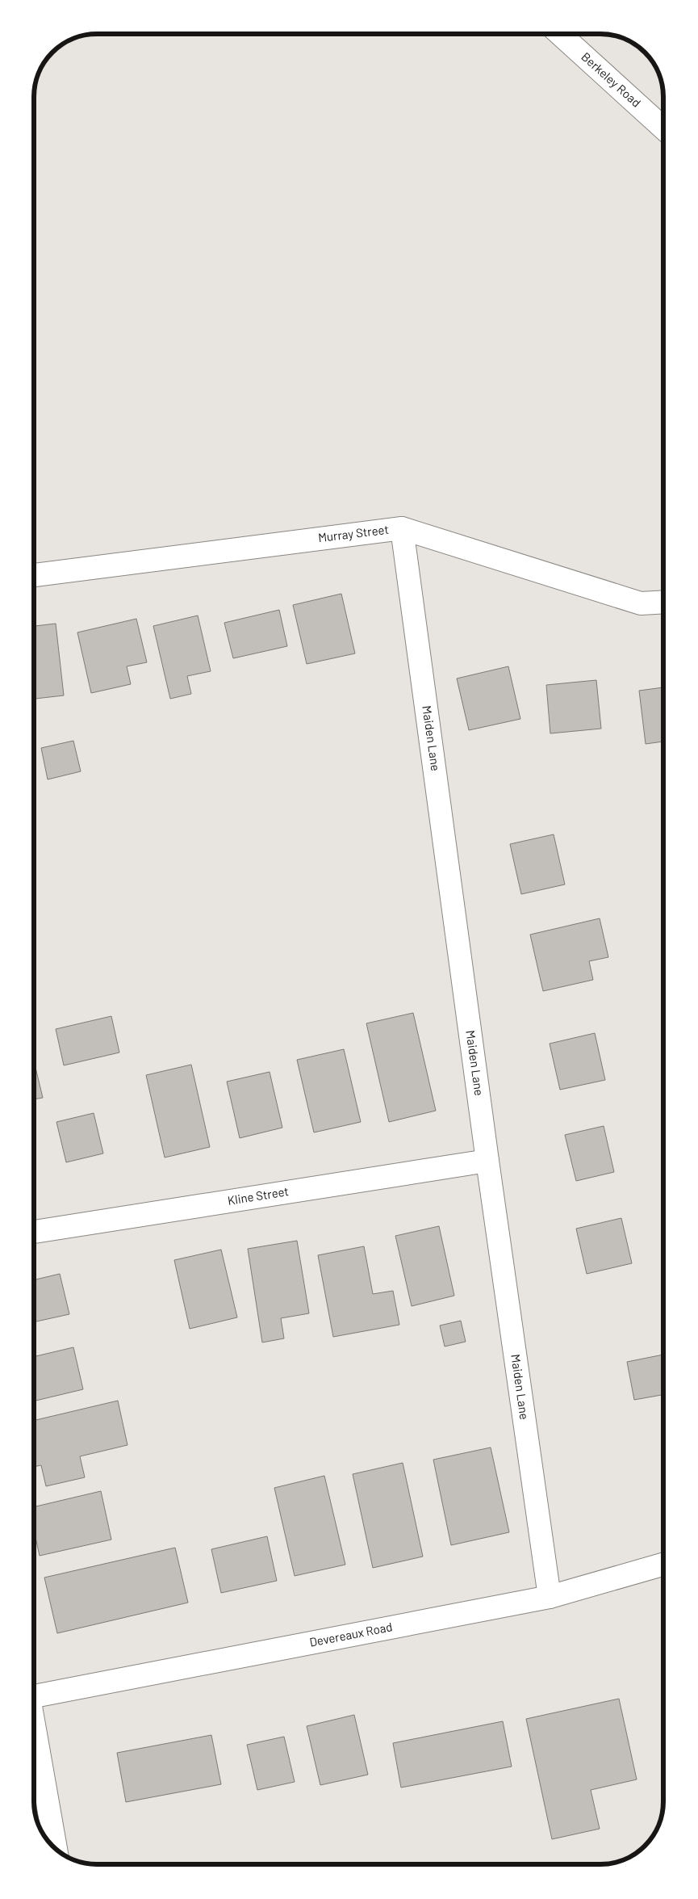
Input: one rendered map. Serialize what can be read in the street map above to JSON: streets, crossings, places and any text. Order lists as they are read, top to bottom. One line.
{"streets":{"street":["Berkeley Road","Murray Street","Maiden Lane","Kline Street","Devereaux Road"]},"crossings":[["Murray Street","Maiden Lane"],["Maiden Lane","Kline Street"],["Maiden Lane","Devereaux Road"]]}
